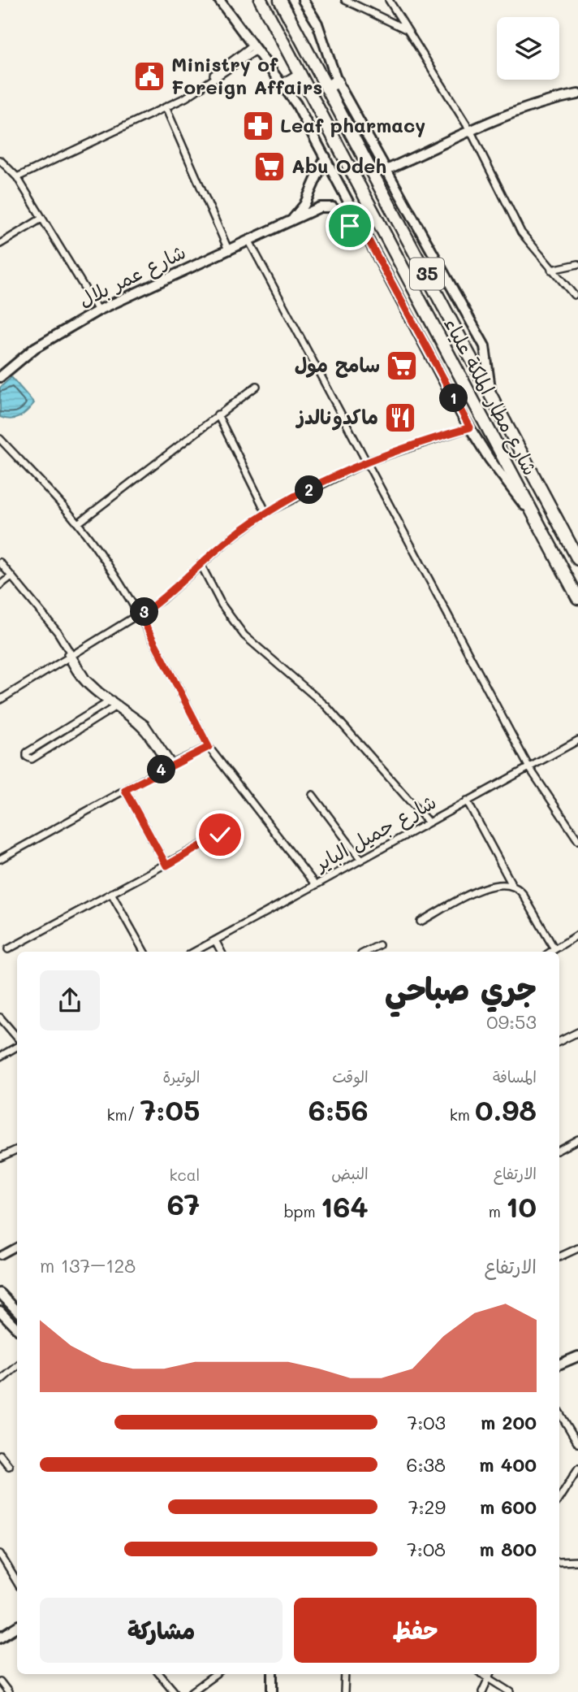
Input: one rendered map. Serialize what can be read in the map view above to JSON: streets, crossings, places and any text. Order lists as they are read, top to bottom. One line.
{"streets":{"highway":["35","شارع مطار الملكة علياء"],"street":["شارع عمر بلال","شارع جميل الباير"]},"places":{"public building":["Ministry of Foreign Affairs"],"pharmacy":["Leaf pharmacy"],"supermarket":["Abu Odeh","سامح مول"],"restaurant":["ماكدونالدز"]},"page":{"pins":["1","2","3","4"],"heading":["جري صباحي","09:53"],"stats":[["المسافة","0.98 km"],["الوقت","6:56"],["الوتيرة","7:05 /km"],["الارتفاع","10 m"],["النبض","164 bpm"],["kcal","67"]],"chart":["الارتفاع","128–137 m"],"list":[{"name":"200 m","note":"7:03"},{"name":"400 m","note":"6:38"},{"name":"600 m","note":"7:29"},{"name":"800 m","note":"7:08"}],"buttons":["حفظ","مشاركة"]}}
